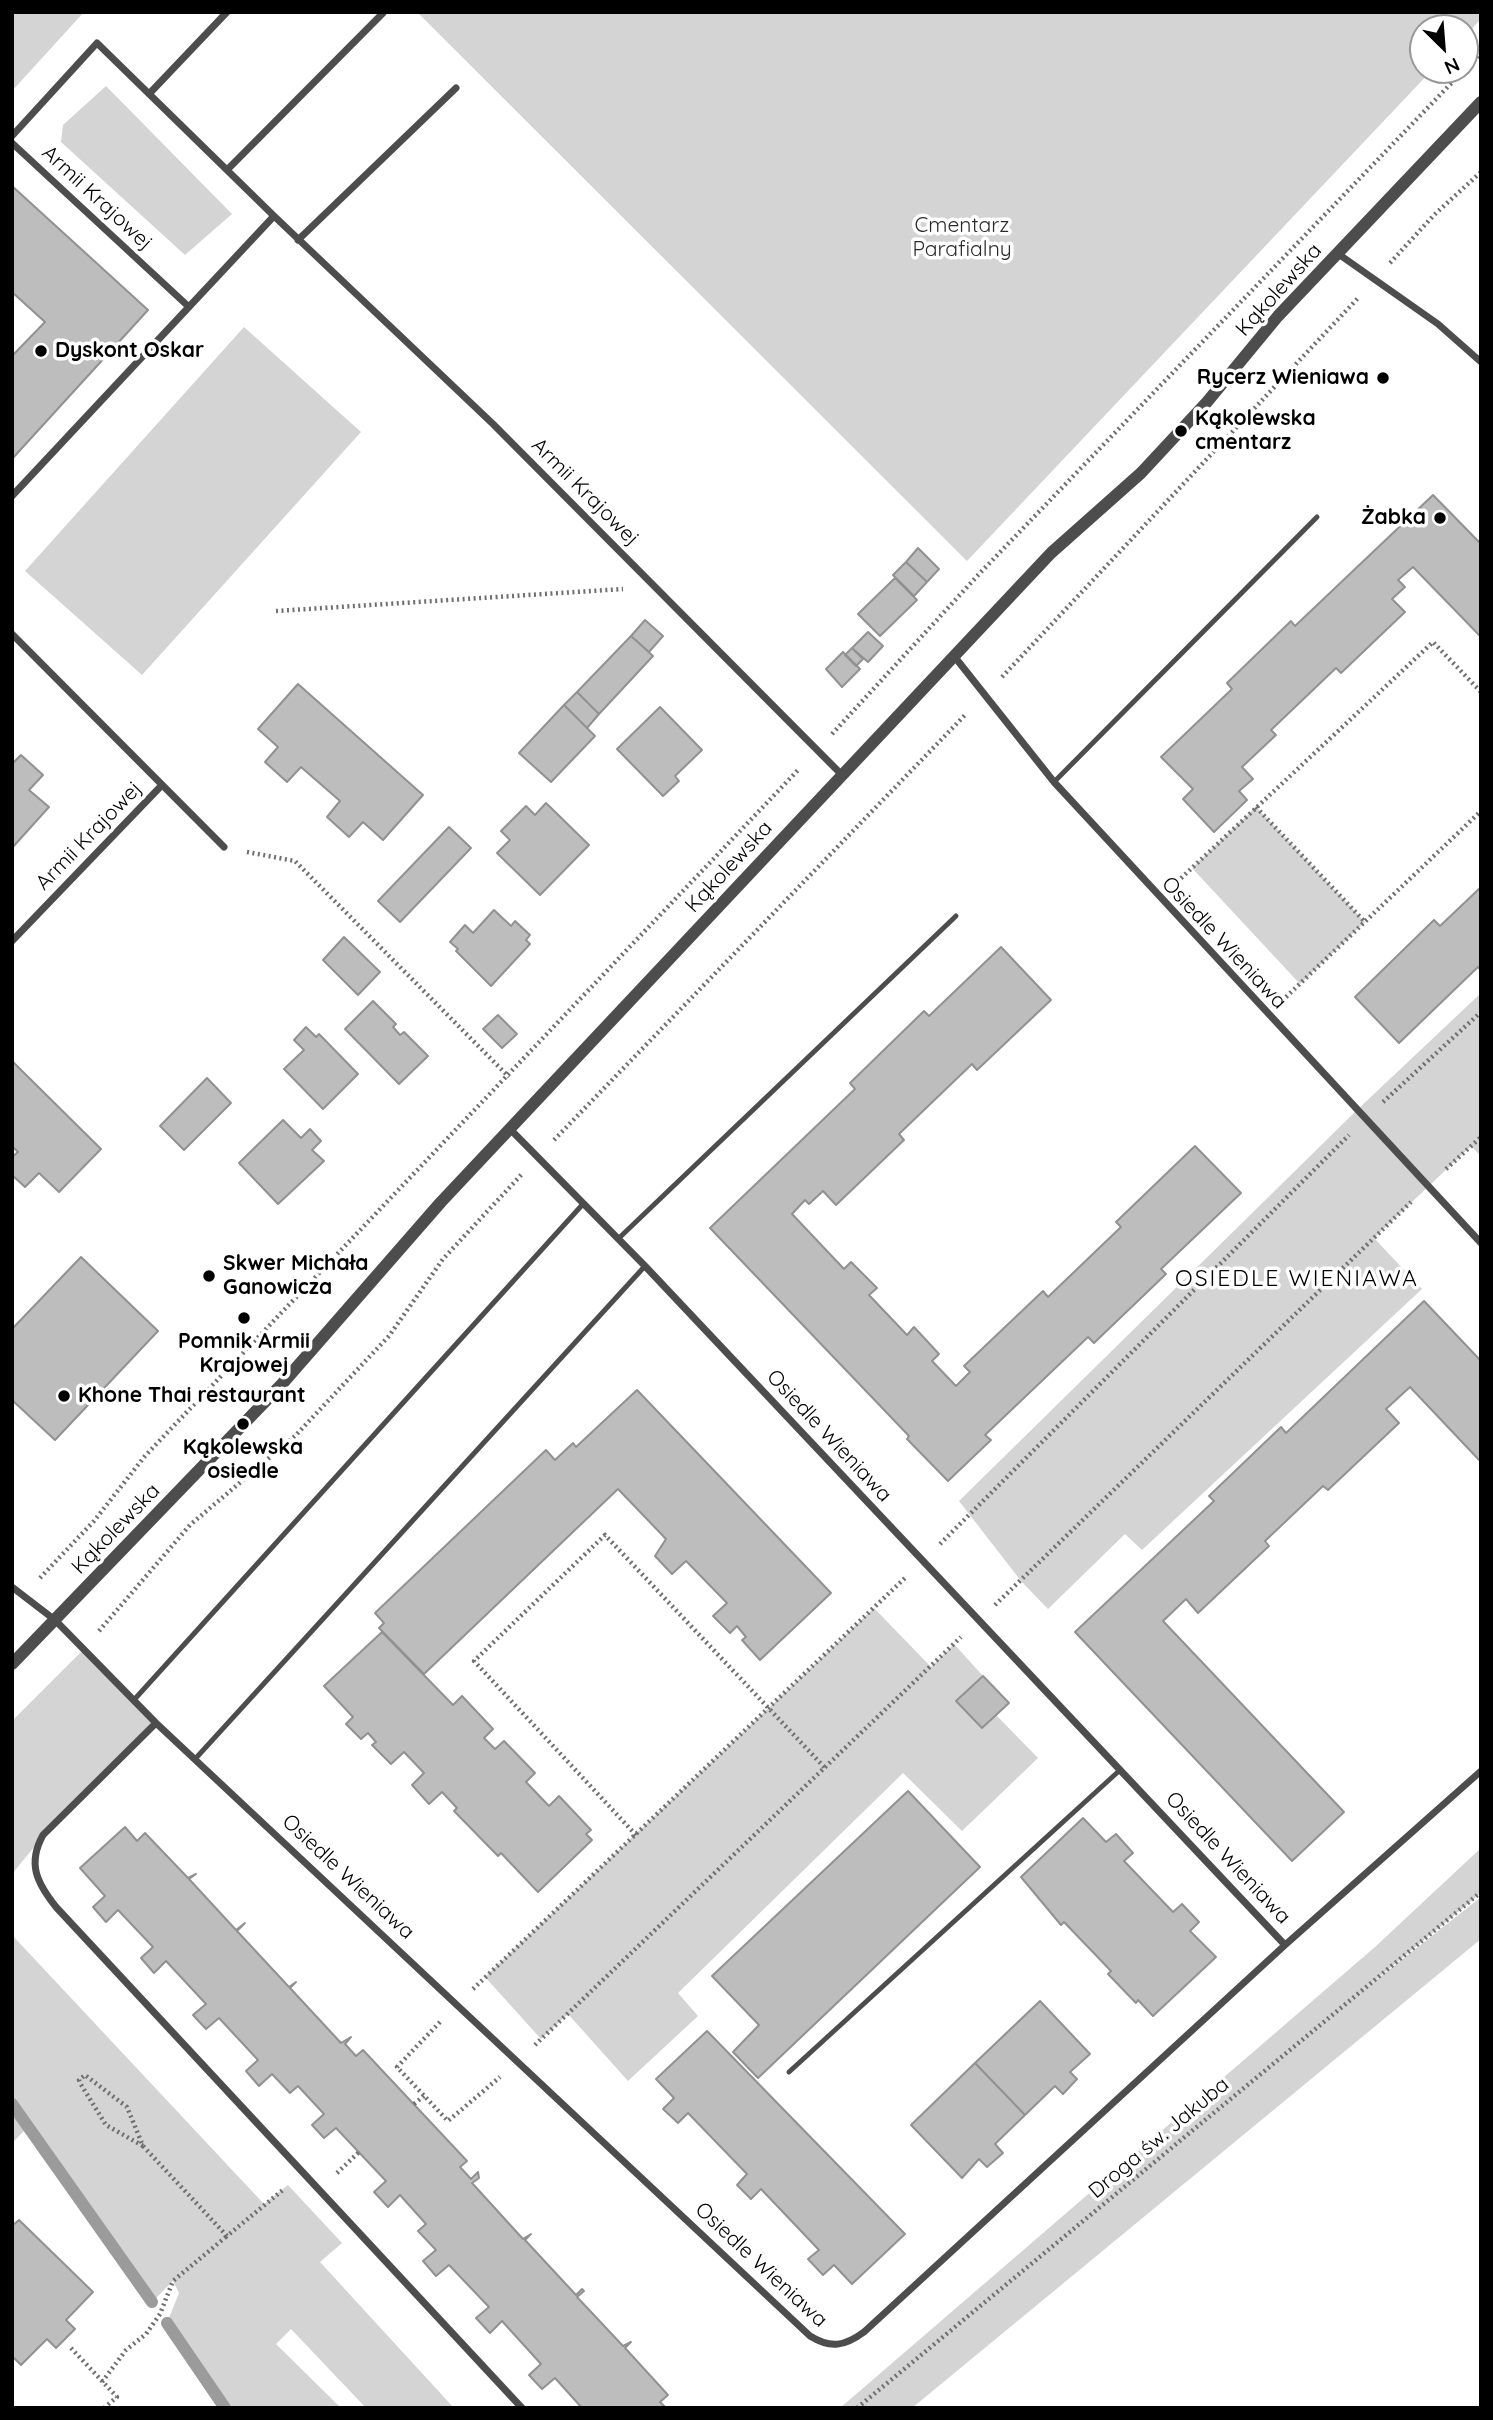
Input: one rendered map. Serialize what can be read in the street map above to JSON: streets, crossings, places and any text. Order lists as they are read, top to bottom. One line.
{"streets":{"street":["Armii Krajowej","Kąkolewska","Osiedle Wieniawa"],"path":["Droga św. Jakuba"]},"crossings":[["Armii Krajowej","Kąkolewska"],["Kąkolewska","Osiedle Wieniawa"]],"districts":["OSIEDLE WIENIAWA"],"parks":["Cmentarz Parafialny"],"places":["Dyskont Oskar","Rycerz Wieniawa","Kąkolewska cmentarz","Żabka","Skwer Michała Ganowicza","Pomnik Armii Krajowej","Khone Thai restaurant","Kąkolewska osiedle"],"north":"bottom right"}
